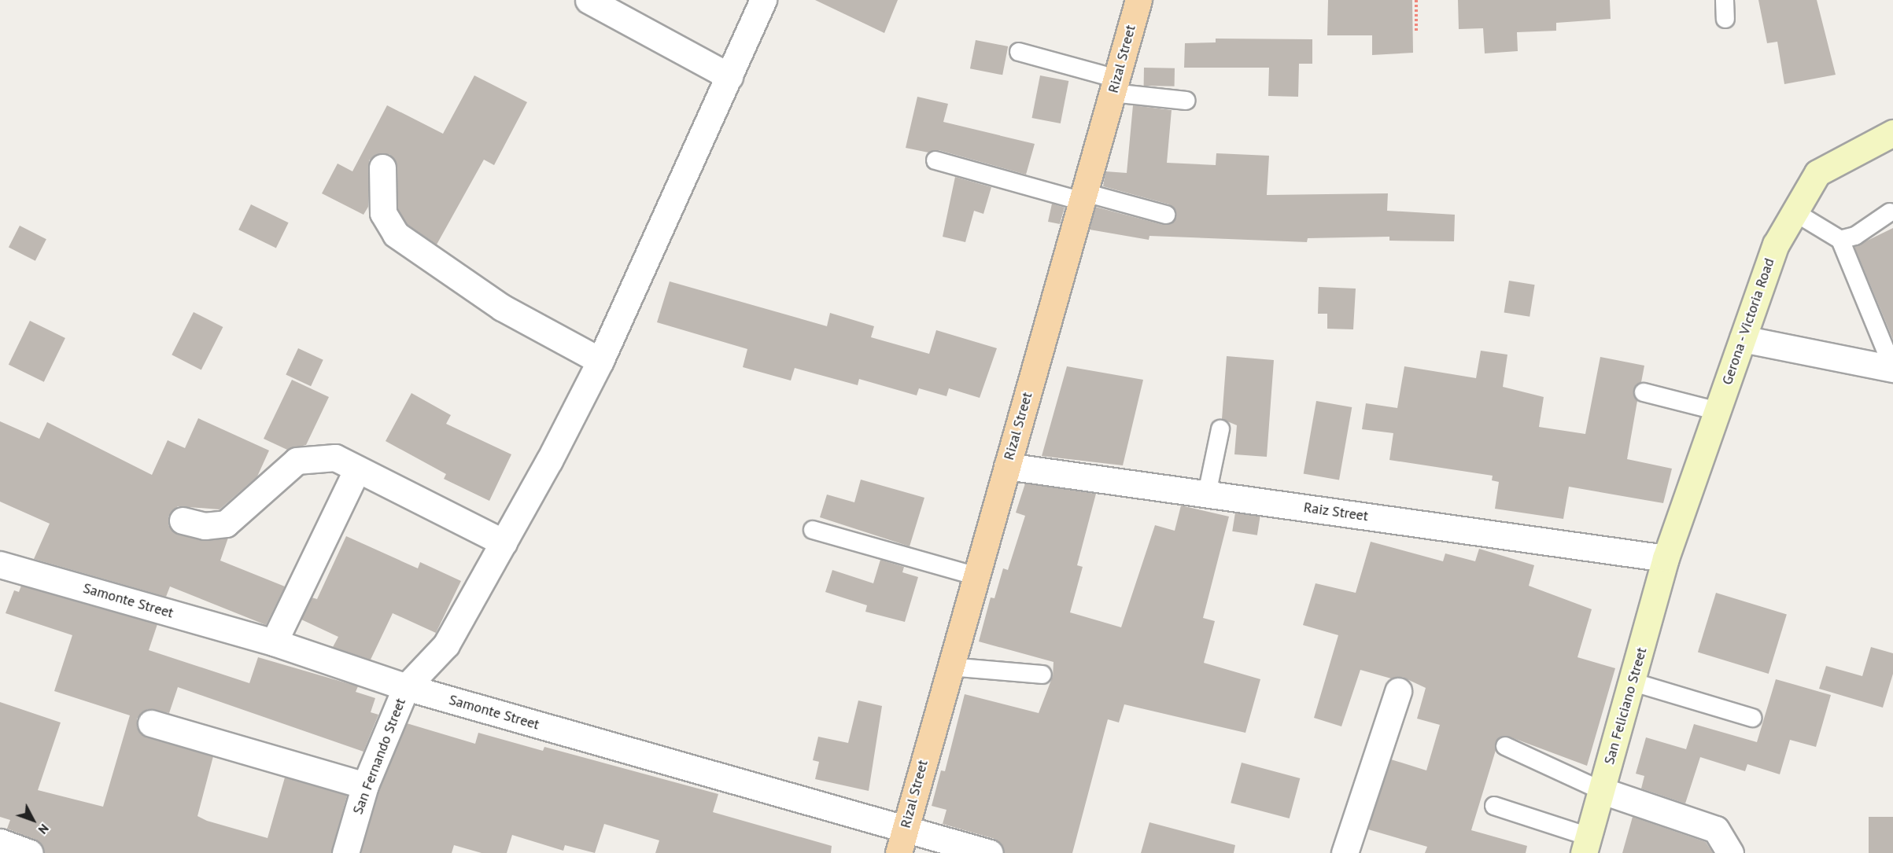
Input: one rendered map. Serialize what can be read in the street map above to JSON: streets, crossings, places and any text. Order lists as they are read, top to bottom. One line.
{"streets":{"main road":["Rizal Street","Gerona - Victoria Road","San Feliciano Street"],"street":["Raiz Street","Samonte Street","San Fernando Street"]},"crossings":[["Rizal Street","Raiz Street"],["Rizal Street","Samonte Street"],["Gerona - Victoria Road","Raiz Street"],["Gerona - Victoria Road","San Feliciano Street"],["Raiz Street","San Feliciano Street"],["Samonte Street","San Fernando Street"]],"north":"bottom right"}
